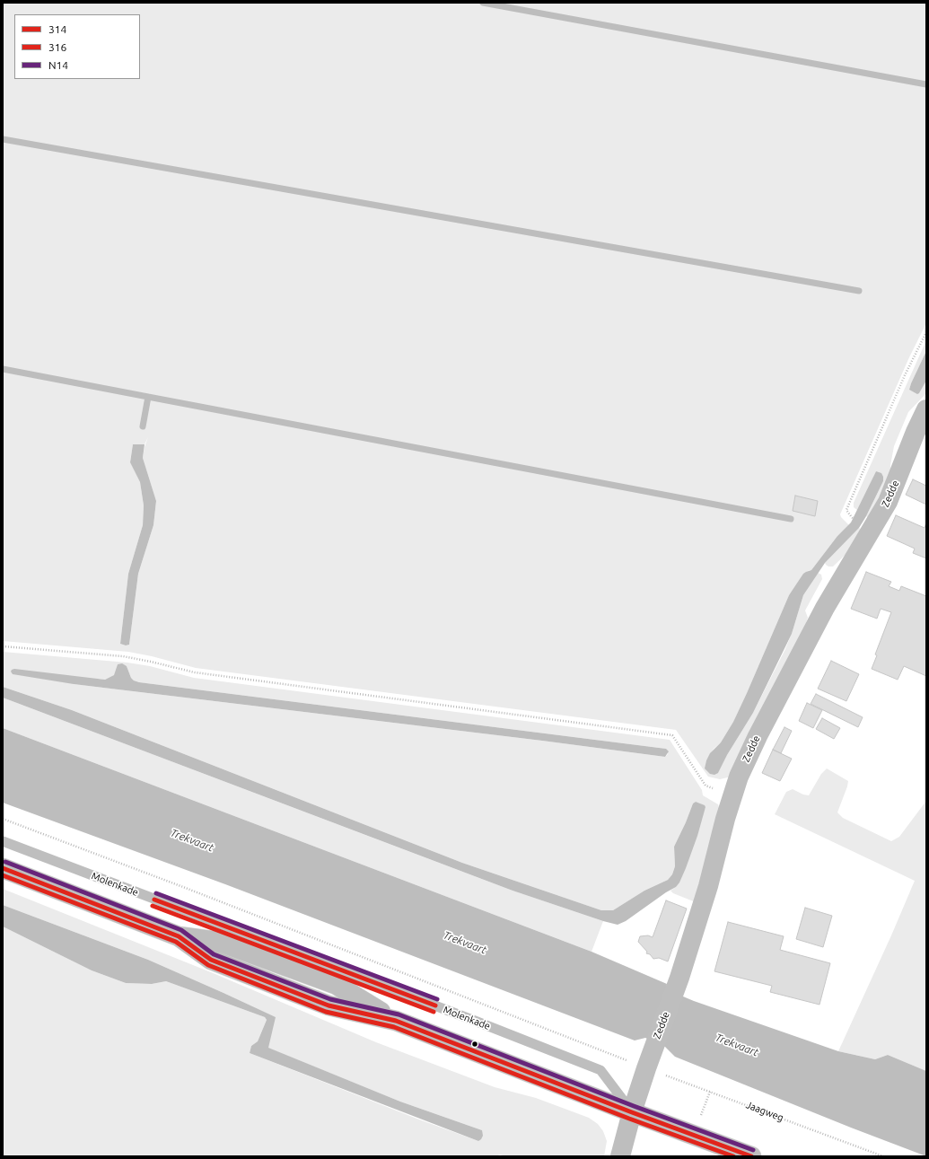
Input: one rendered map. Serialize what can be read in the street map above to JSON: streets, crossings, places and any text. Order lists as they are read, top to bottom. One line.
{"streets":{"main road":["Zedde"],"lane":["Molenkade"],"path":["Jaagweg"]},"crossings":[["Zedde","Molenkade"],["Zedde","Jaagweg"],["Molenkade","Jaagweg"]],"water":["Trekvaart"],"lines":["transit line N14","transit line 314","transit line 316"],"legend":["314","316","N14"]}
